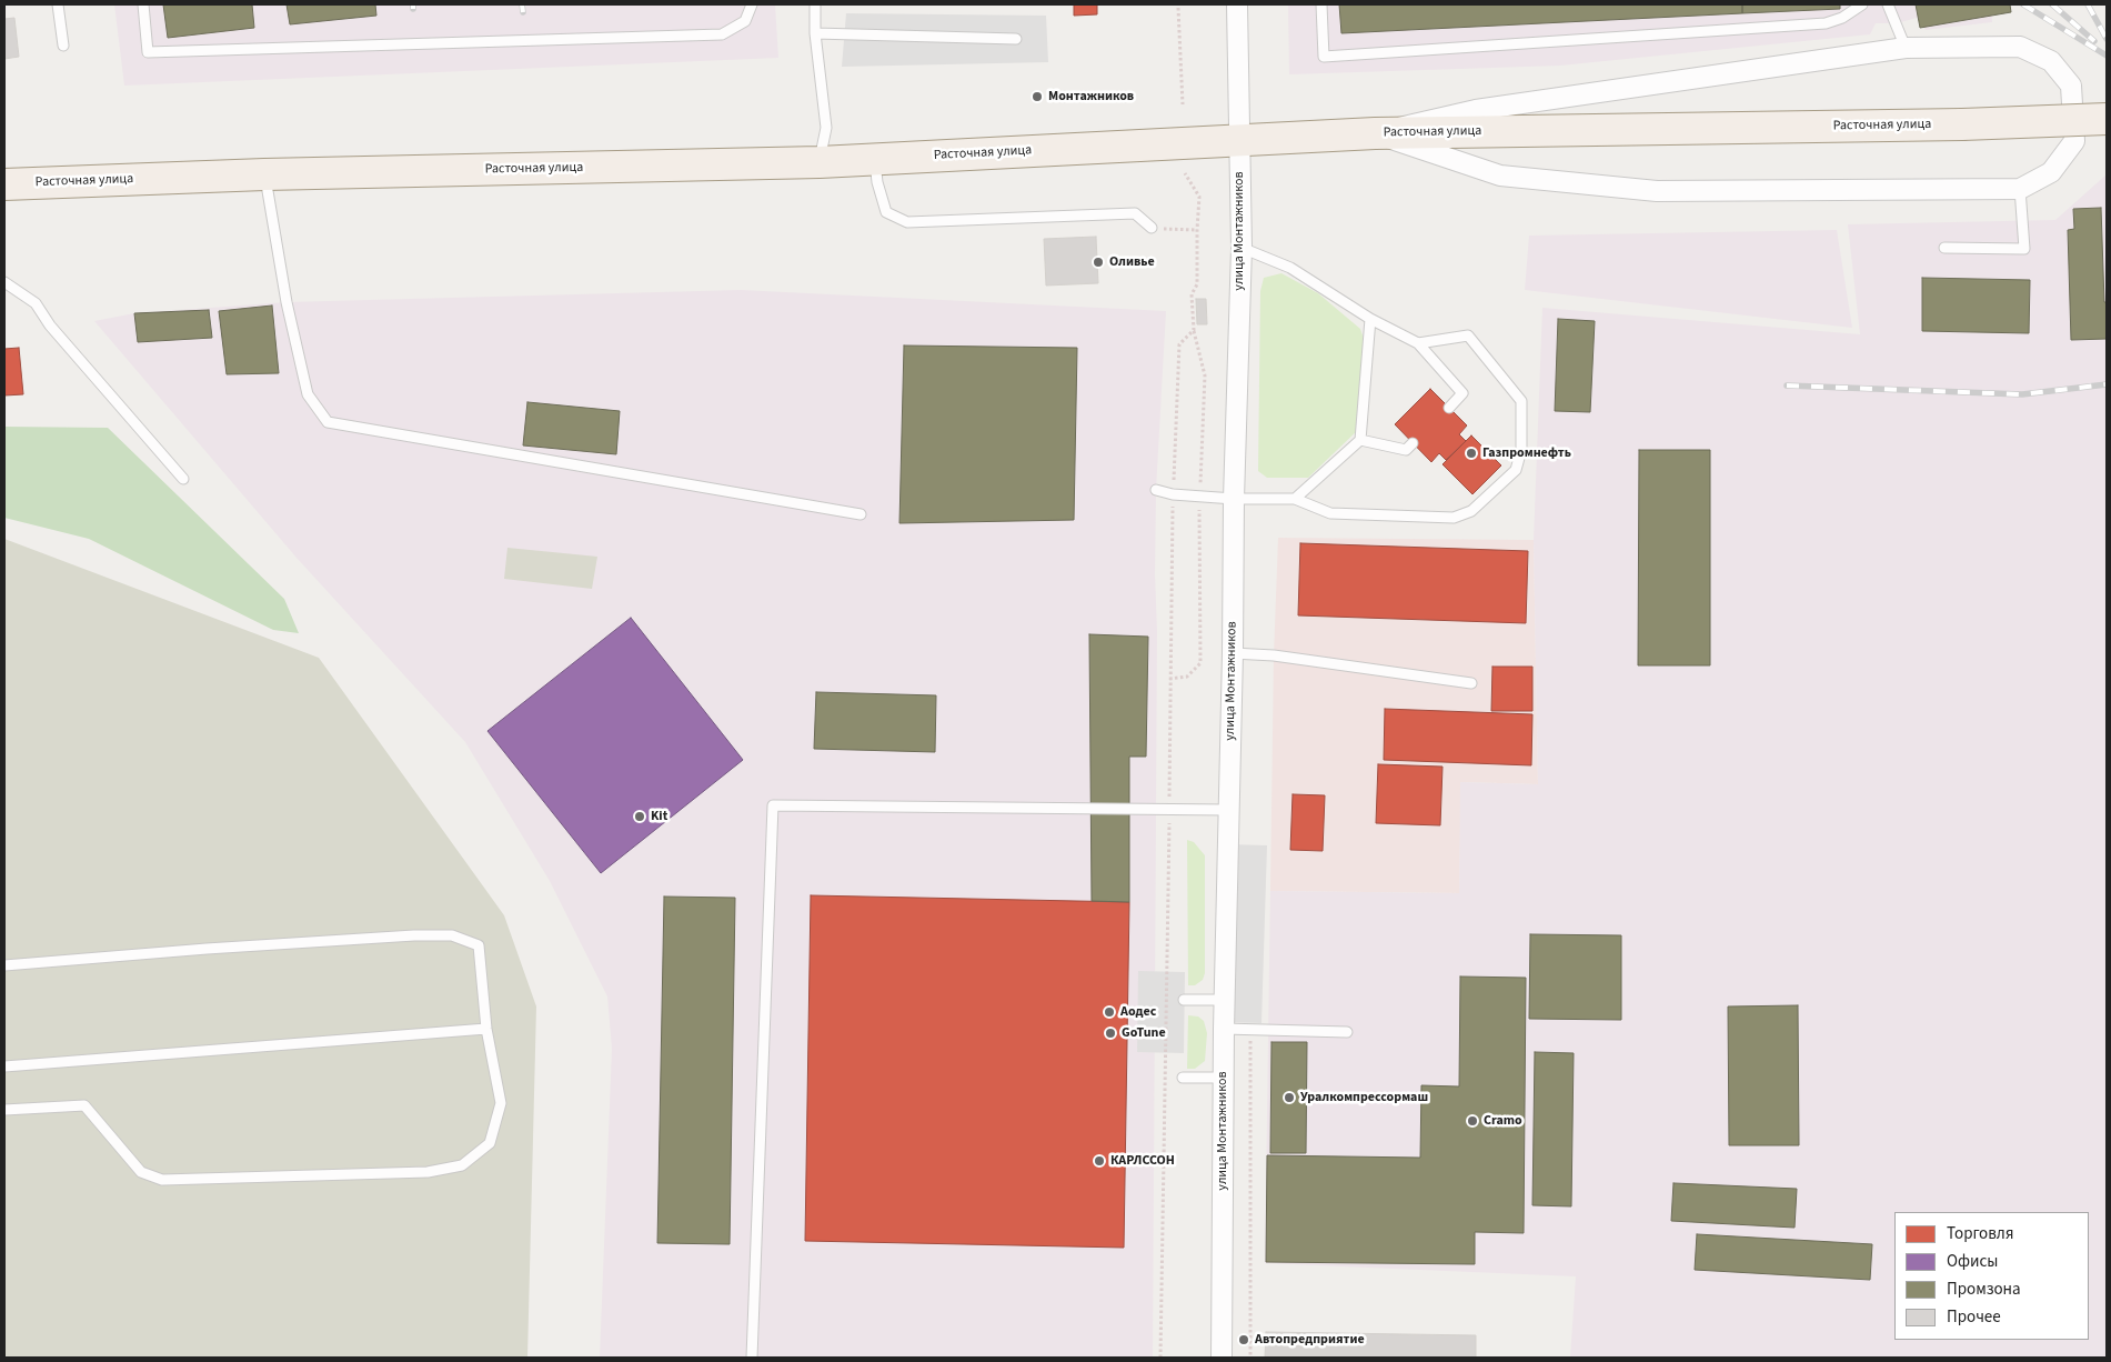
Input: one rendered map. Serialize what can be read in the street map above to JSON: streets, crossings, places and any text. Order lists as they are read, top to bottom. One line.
{"streets":{"main road":["Расточная улица"],"street":["улица Монтажников"]},"crossings":[["Расточная улица","улица Монтажников"]],"places":["Монтажников","Оливье","Газпромнефть","Kit","Аодес","GoTune","Уралкомпрессормаш","Cramo","КАРЛССОН","Автопредприятие"],"legend":["Торговля","Офисы","Промзона","Прочее"]}
